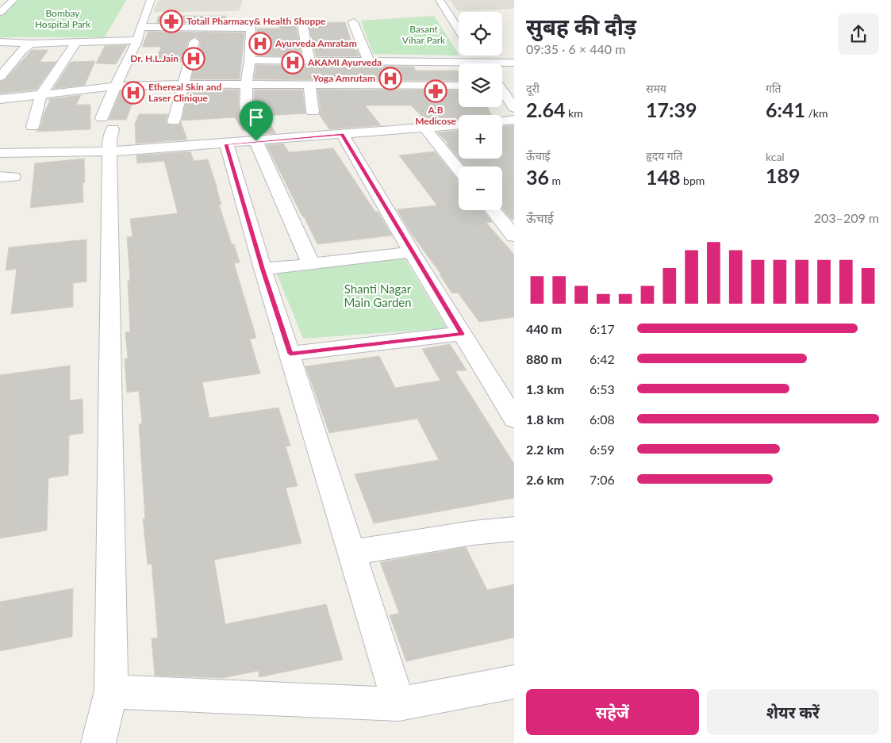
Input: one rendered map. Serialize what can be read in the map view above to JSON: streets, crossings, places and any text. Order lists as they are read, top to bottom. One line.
{"parks":["Bombay Hospital Park","Basant Vihar Park","Shanti Nagar Main Garden"],"places":{"pharmacy":["Totall Pharmacy& Health Shoppe","A.B Medicose"],"hospital":["Ayurveda Amratam","Dr. H.L.Jain","AKAMI Ayurveda","Yoga Amrutam","Ethereal Skin and Laser Clinique"]},"page":{"heading":["सुबह की दौड़","09:35 · 6 × 440 m"],"map_buttons":["+","−"],"stats":[["दूरी","2.64 km"],["समय","17:39"],["गति","6:41 /km"],["ऊँचाई","36 m"],["हृदय गति","148 bpm"],["kcal","189"]],"chart":["ऊँचाई","203–209 m"],"list":[{"name":"440 m","note":"6:17"},{"name":"880 m","note":"6:42"},{"name":"1.3 km","note":"6:53"},{"name":"1.8 km","note":"6:08"},{"name":"2.2 km","note":"6:59"},{"name":"2.6 km","note":"7:06"}],"buttons":["सहेजें","शेयर करें"]}}
